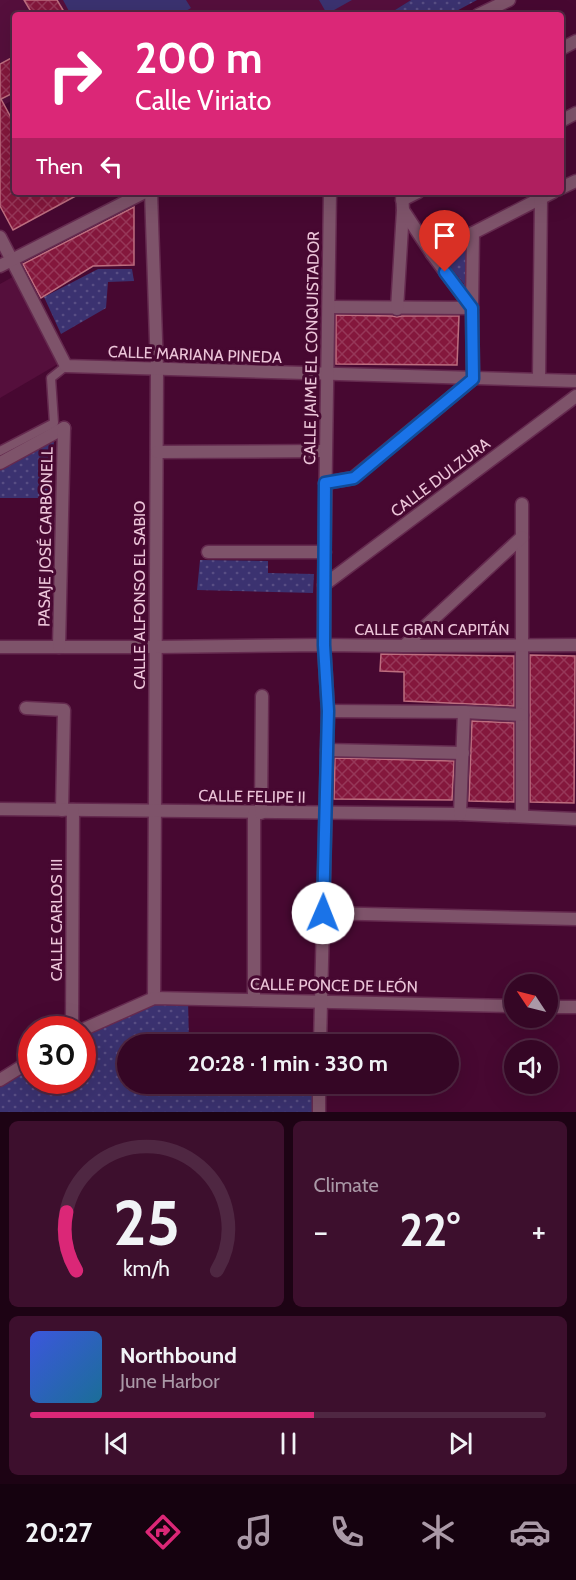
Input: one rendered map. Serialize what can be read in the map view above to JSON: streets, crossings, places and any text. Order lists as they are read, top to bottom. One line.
{"streets":{"street":["CALLE JAIME EL CONQUISTADOR","CALLE MARIANA PINEDA","CALLE DULZURA","PASAJE JOSÉ CARBONELL","CALLE ALFONSO EL SABIO","CALLE GRAN CAPITÁN","CALLE FELIPE II","CALLE CARLOS III","CALLE PONCE DE LEÓN"]},"crossings":[["CALLE JAIME EL CONQUISTADOR","CALLE MARIANA PINEDA"],["CALLE JAIME EL CONQUISTADOR","CALLE DULZURA"],["CALLE JAIME EL CONQUISTADOR","CALLE GRAN CAPITÁN"],["CALLE JAIME EL CONQUISTADOR","CALLE FELIPE II"],["CALLE JAIME EL CONQUISTADOR","CALLE PONCE DE LEÓN"],["CALLE MARIANA PINEDA","CALLE ALFONSO EL SABIO"],["PASAJE JOSÉ CARBONELL","CALLE GRAN CAPITÁN"],["CALLE ALFONSO EL SABIO","CALLE GRAN CAPITÁN"],["CALLE ALFONSO EL SABIO","CALLE FELIPE II"],["CALLE ALFONSO EL SABIO","CALLE PONCE DE LEÓN"],["CALLE FELIPE II","CALLE CARLOS III"]],"north":"top left","page":{"turn":["200 m","Calle Viriato"],"then":"Then","limit":"30","trip":"20:28 · 1 min · 330 m","tile":"Climate","heat":["−","22°","+"],"song":["Northbound","June Harbor"],"tabs":"20:27","gauge":["25","km/h"]}}
